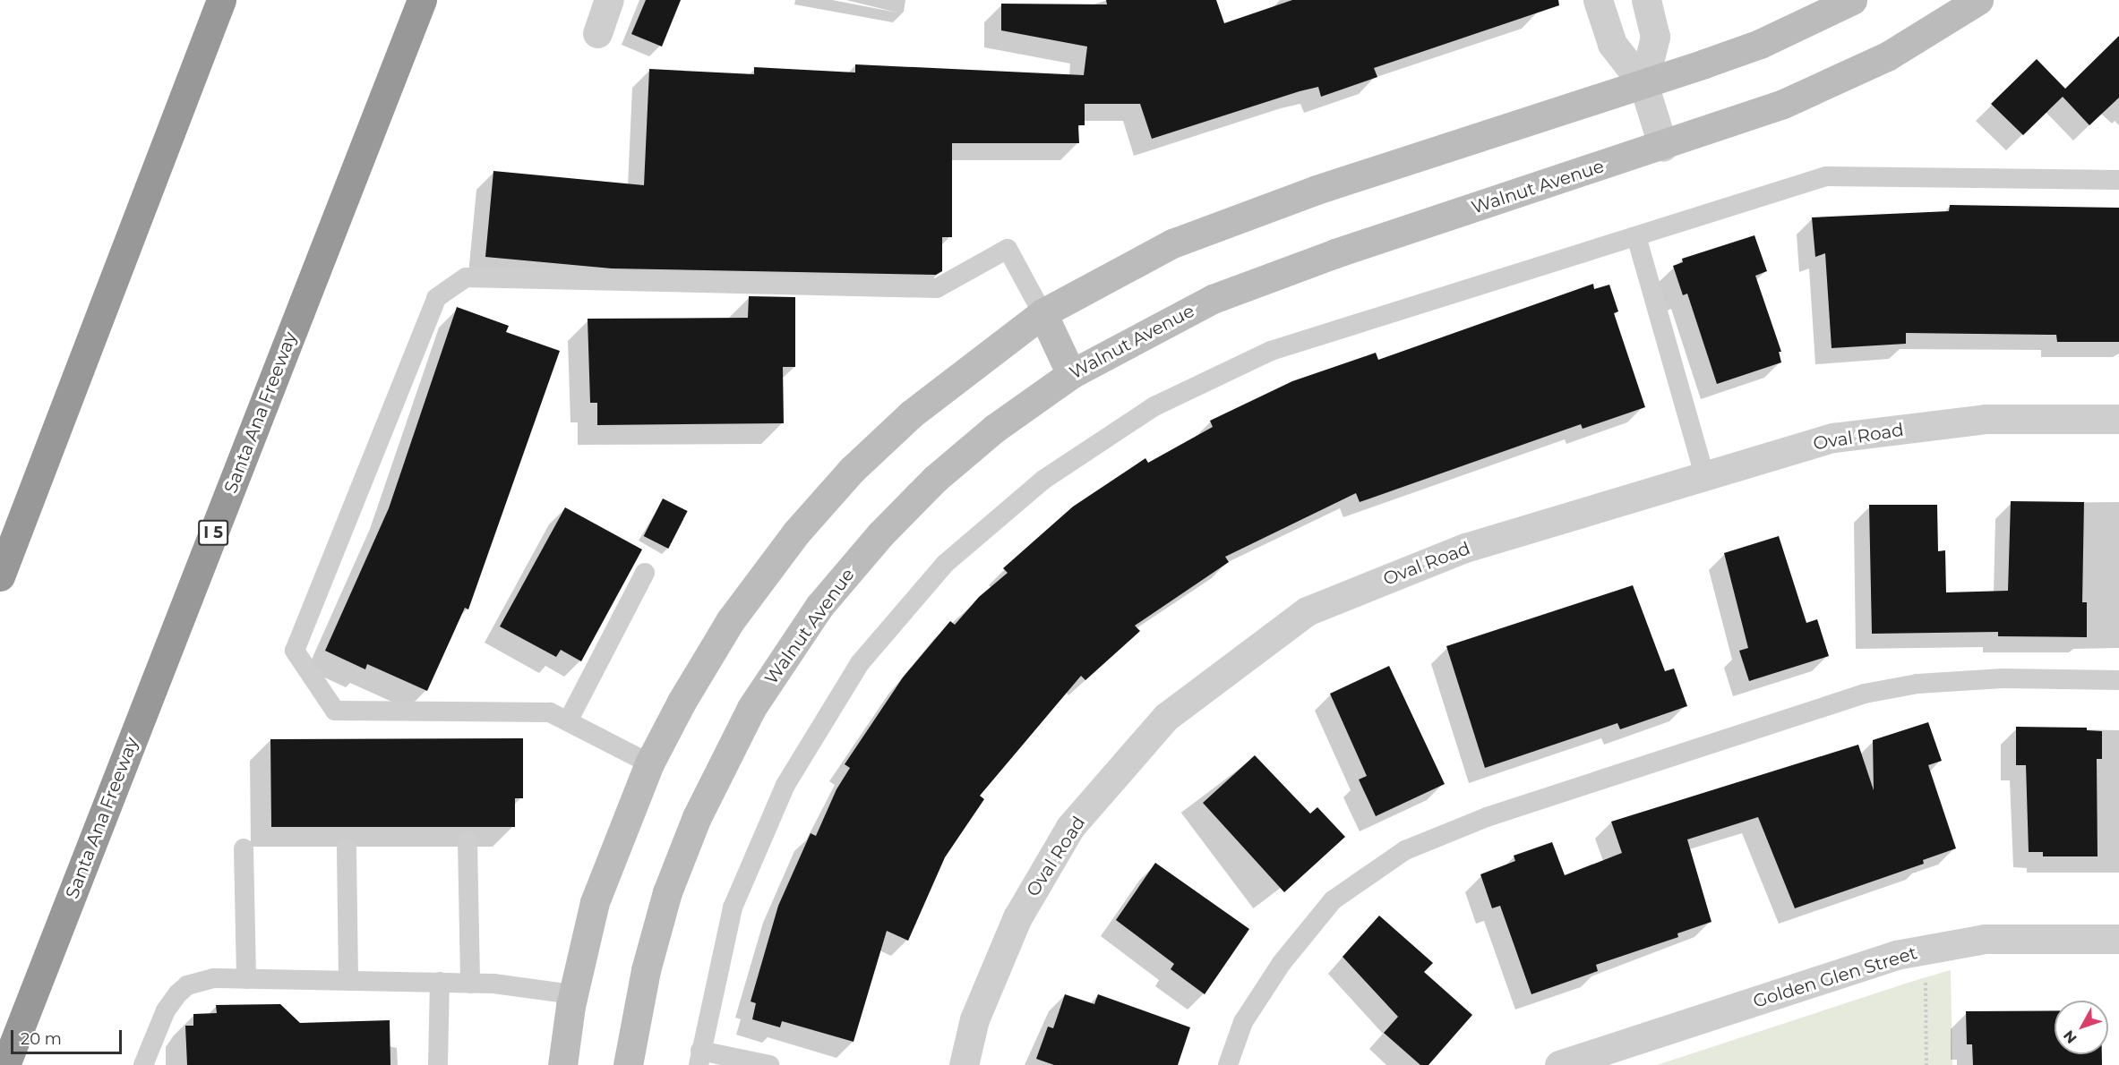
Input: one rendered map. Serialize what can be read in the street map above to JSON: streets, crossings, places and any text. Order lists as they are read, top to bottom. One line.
{"streets":{"highway":["Santa Ana Freeway","I 5"],"main road":["Walnut Avenue"],"street":["Oval Road","Golden Glen Street"]},"scale_bar":"20 m","north":"bottom left"}
